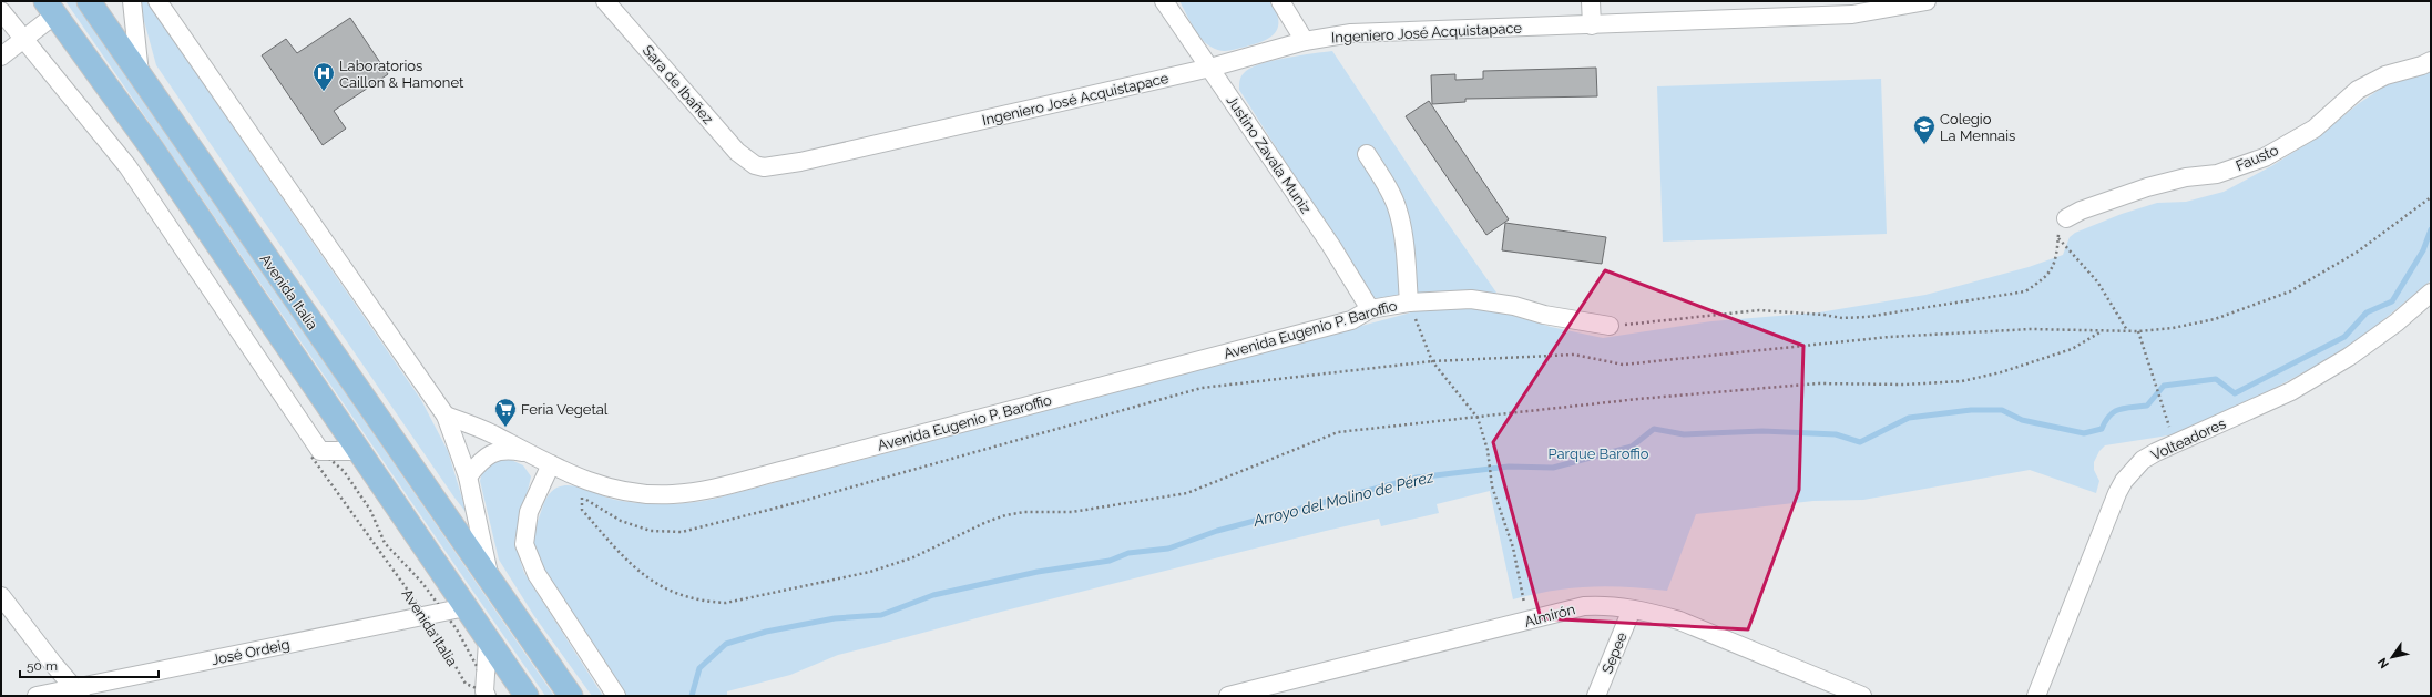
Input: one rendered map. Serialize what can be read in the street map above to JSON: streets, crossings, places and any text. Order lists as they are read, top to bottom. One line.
{"streets":{"main road":["Avenida Italia"],"street":["Ingeniero José Acquistapace","Sara de Ibañez","Justino Zavala Muniz","Fausto","Avenida Eugenio P. Baroffio","Volteadores","Almirón","José Ordeig","Sepee"]},"crossings":[["Ingeniero José Acquistapace","Sara de Ibañez"],["Ingeniero José Acquistapace","Justino Zavala Muniz"],["Justino Zavala Muniz","Avenida Eugenio P. Baroffio"],["Avenida Italia","Avenida Eugenio P. Baroffio"],["Avenida Italia","José Ordeig"],["Almirón","Sepee"]],"water":["Arroyo del Molino de Pérez"],"parks":["Parque Baroffio"],"places":{"hospital":["Laboratorios Caillon & Hamonet"],"school or university":["Colegio La Mennais"],"supermarket":["Feria Vegetal"]},"scale_bar":"50 m","north":"bottom left"}
